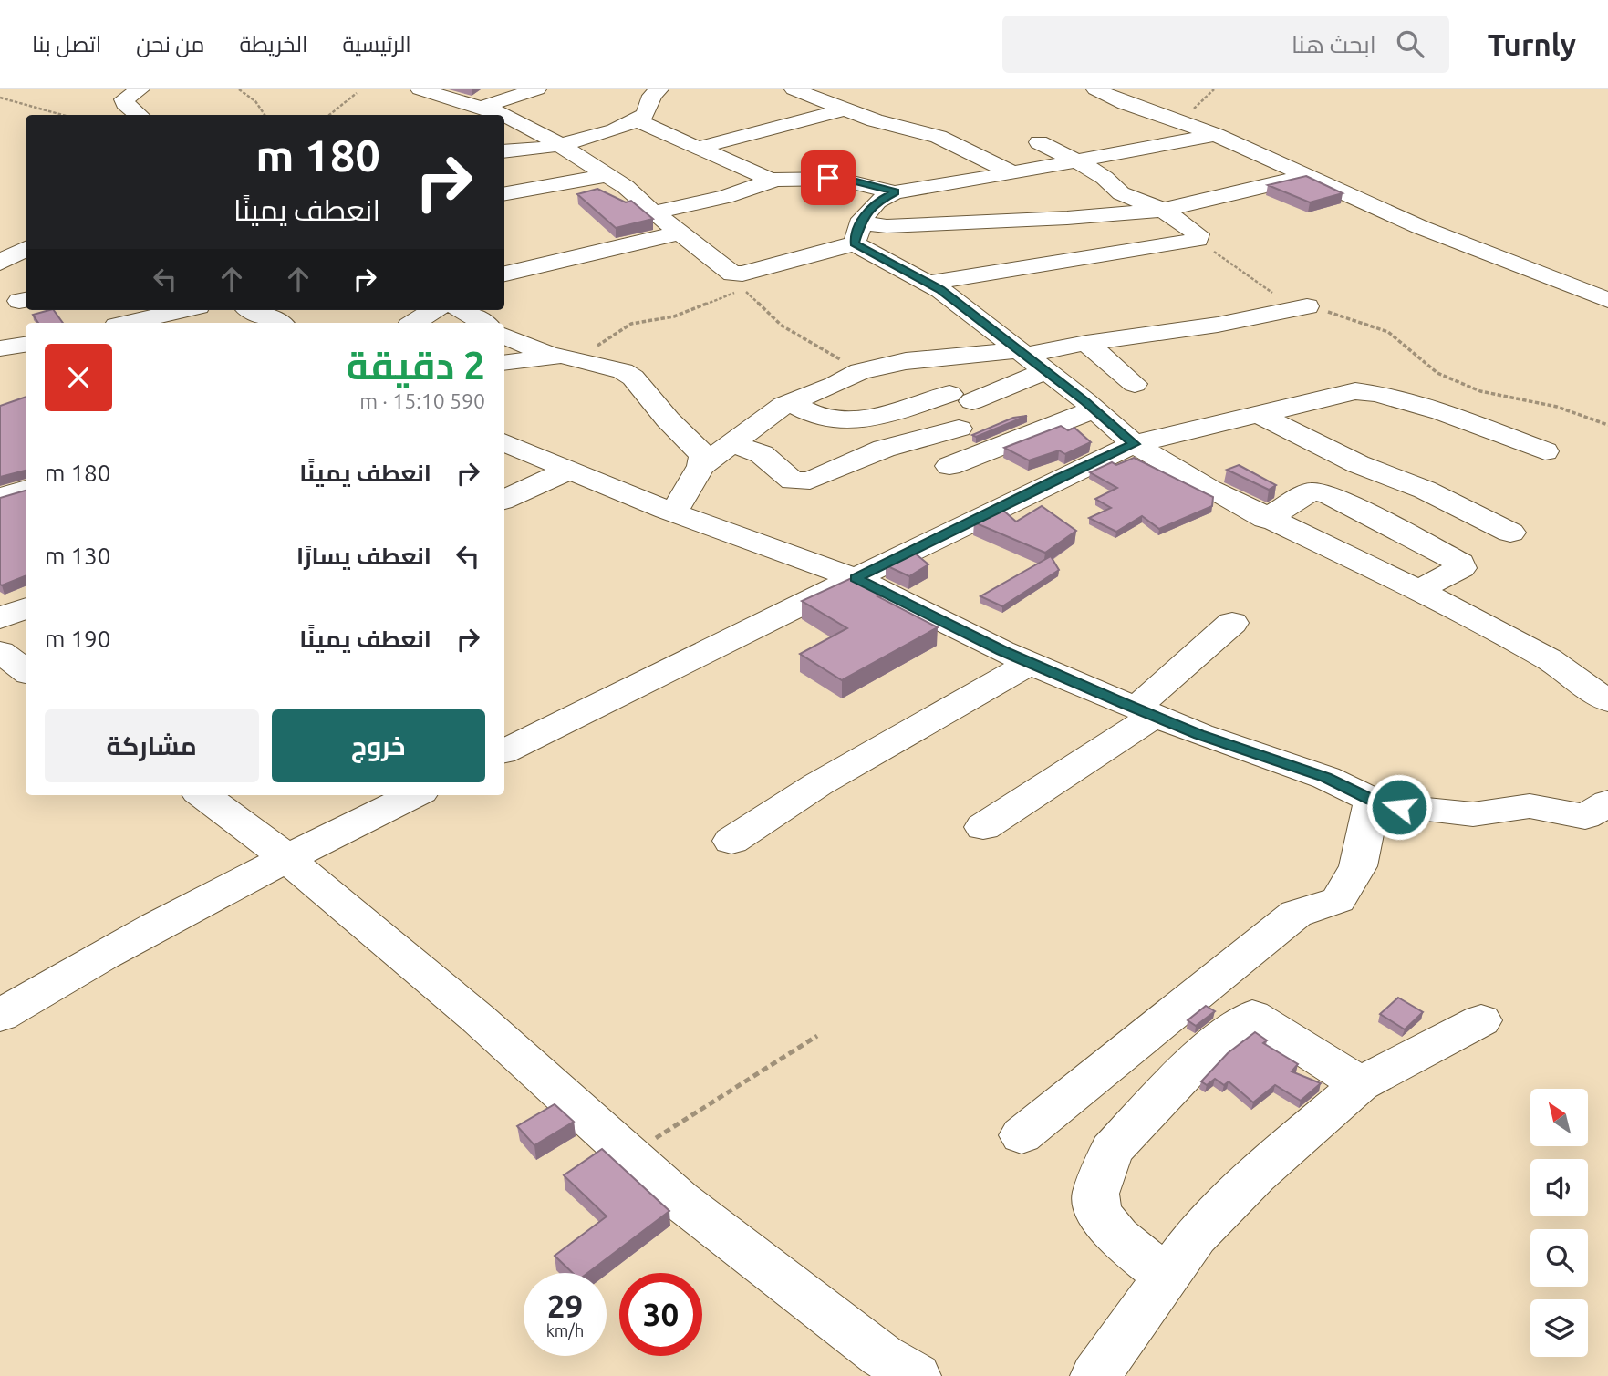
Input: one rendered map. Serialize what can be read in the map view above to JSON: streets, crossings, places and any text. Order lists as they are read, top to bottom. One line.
{"north":"top left","page":{"header":"Turnly","search":"ابحث هنا","nav":["الرئيسية","الخريطة","من نحن","اتصل بنا"],"turn":["180 m","انعطف يمينًا"],"heading":["2 دقيقة","590 m · 15:10"],"list":[{"name":"انعطف يمينًا","value":"180 m"},{"name":"انعطف يسارًا","value":"130 m"},{"name":"انعطف يمينًا","value":"190 m"}],"buttons":["خروج","مشاركة"],"speed":"29 km/h","limit":"30"}}
